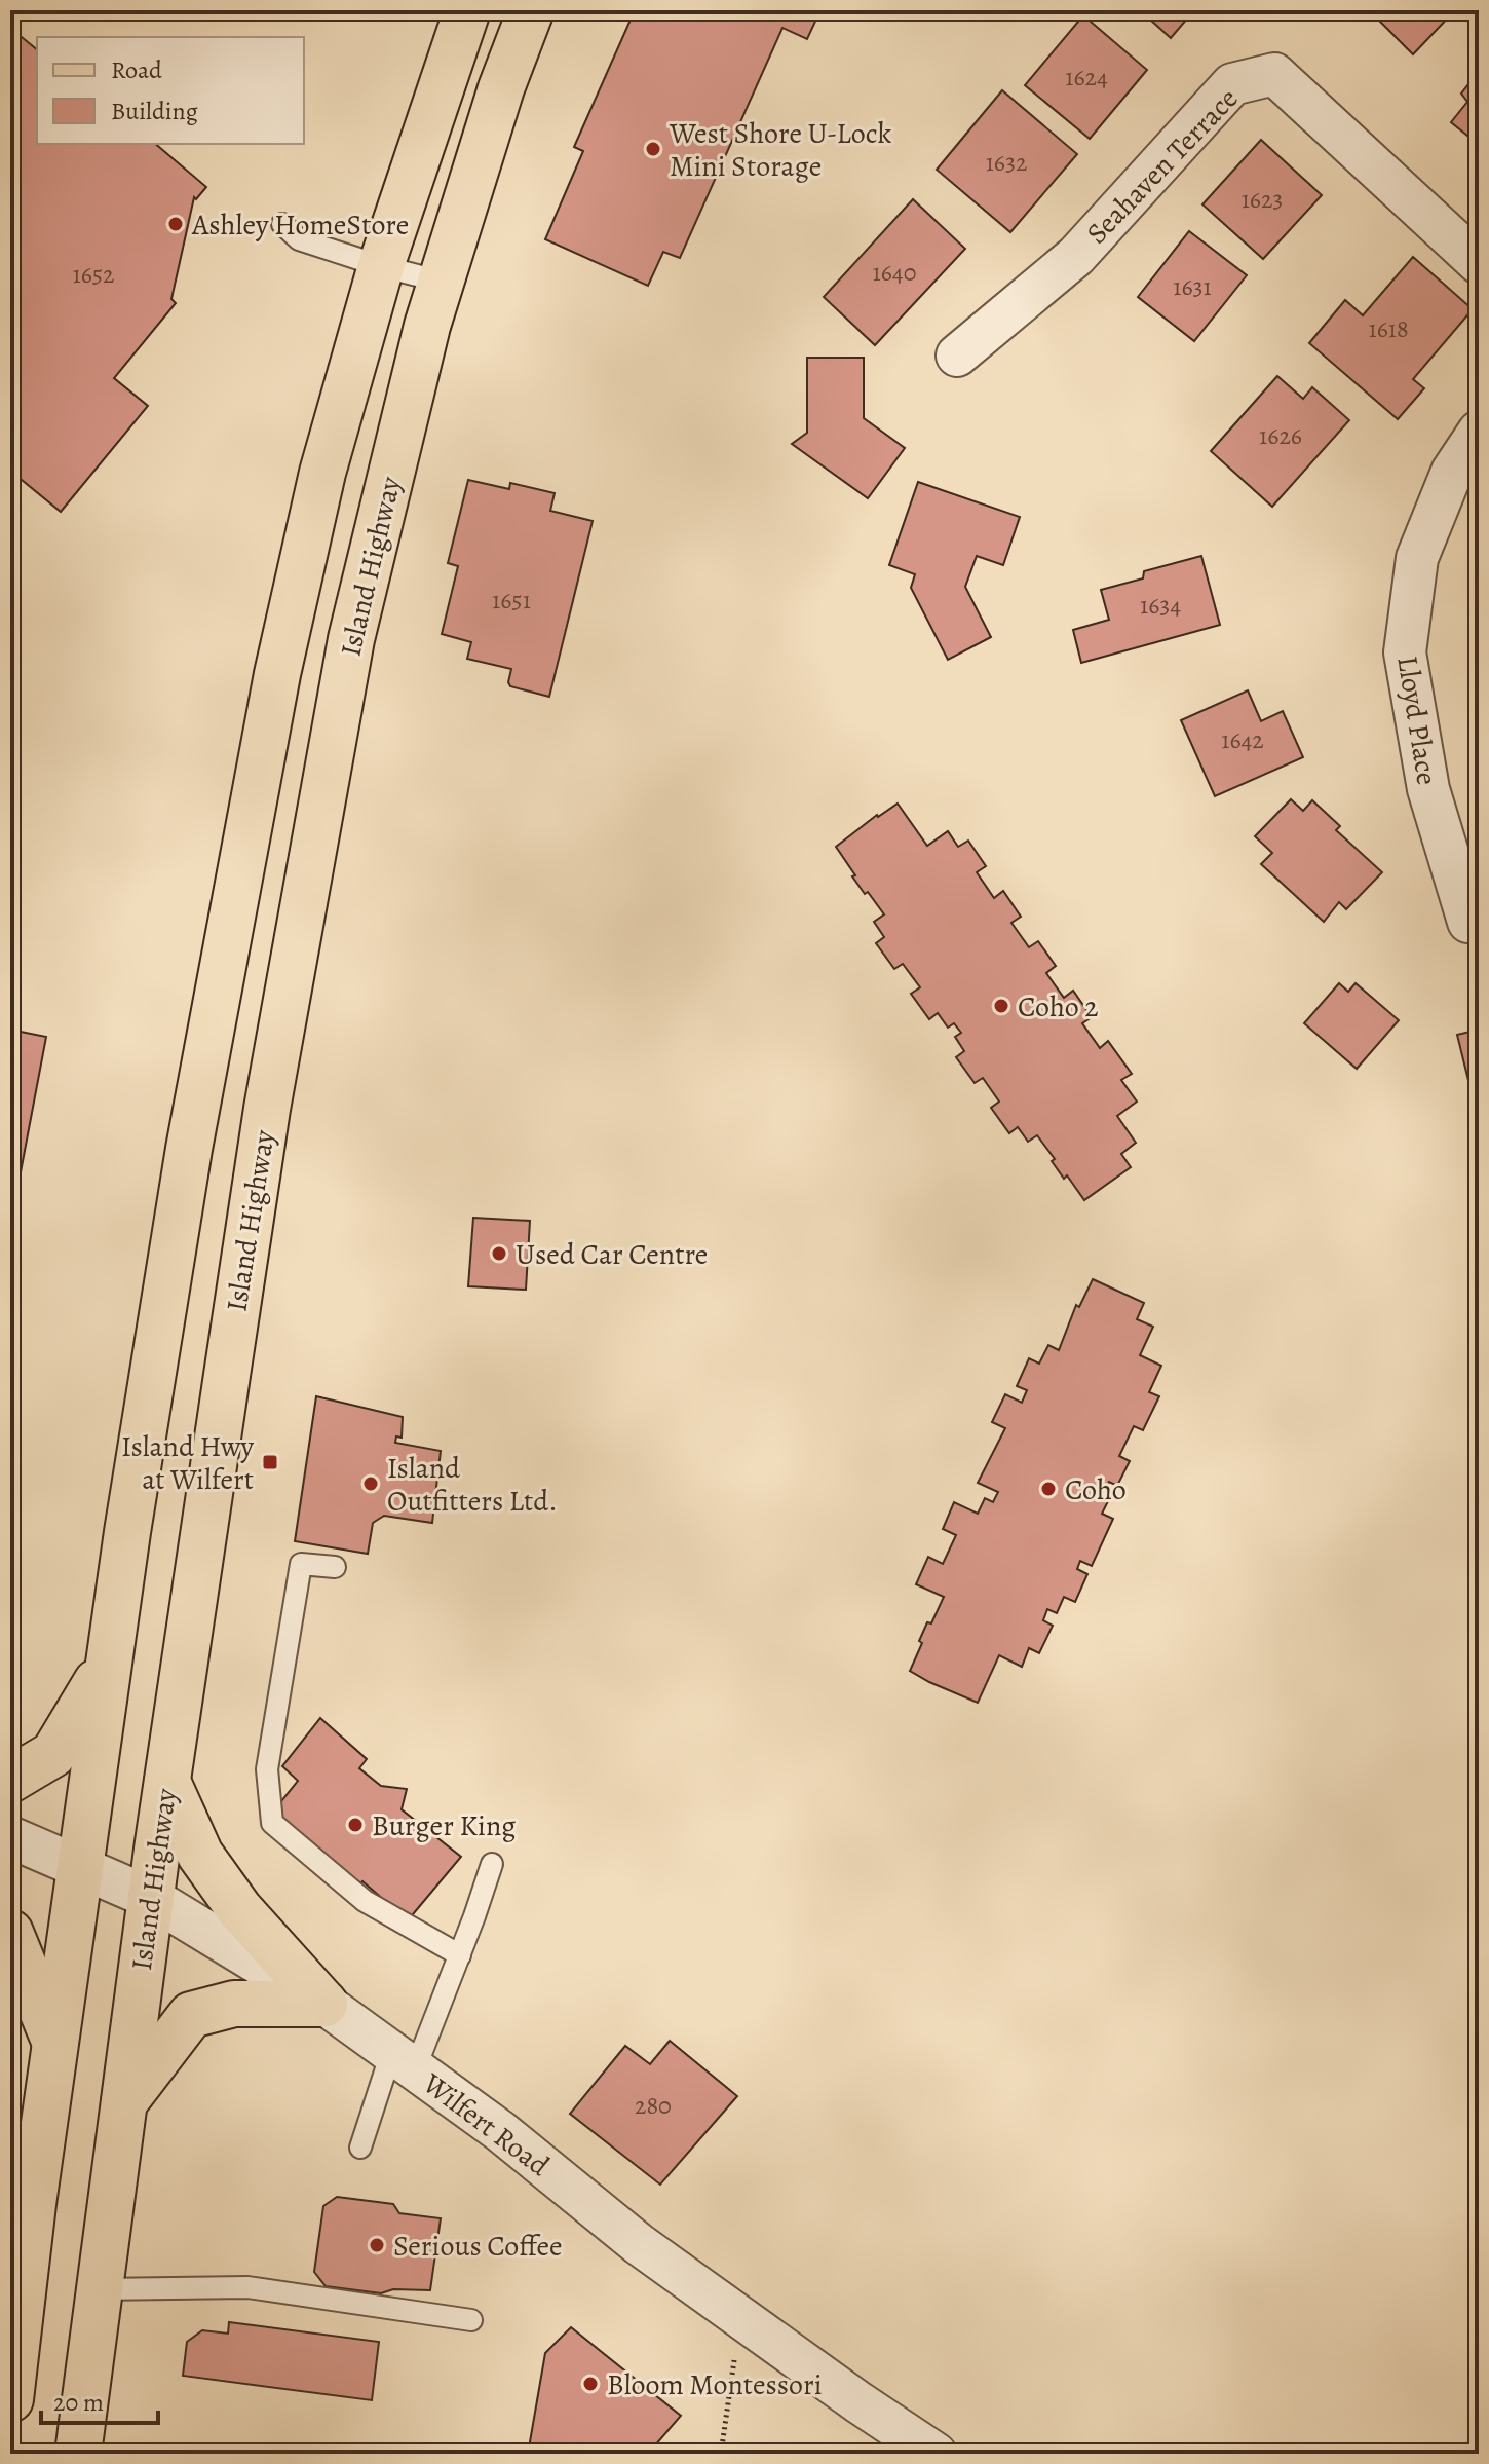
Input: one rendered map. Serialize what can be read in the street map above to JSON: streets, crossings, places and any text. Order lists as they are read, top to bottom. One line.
{"streets":{"main road":["Island Highway"],"street":["Seahaven Terrace","Lloyd Place","Wilfert Road"]},"crossings":[["Island Highway","Wilfert Road"]],"places":{"other":["West Shore U-Lock Mini Storage","Ashley HomeStore","Coho 2","Used Car Centre","Island Outfitters Ltd.","Coho","Burger King","Serious Coffee","Bloom Montessori"],"transit":["Island Hwy at Wilfert"]},"house_numbers":["1624","1632","1623","1640","1652","1631","1618","1626","1651","1634","1642","280"],"legend":["Road","Building"],"scale_bar":"20 m"}
